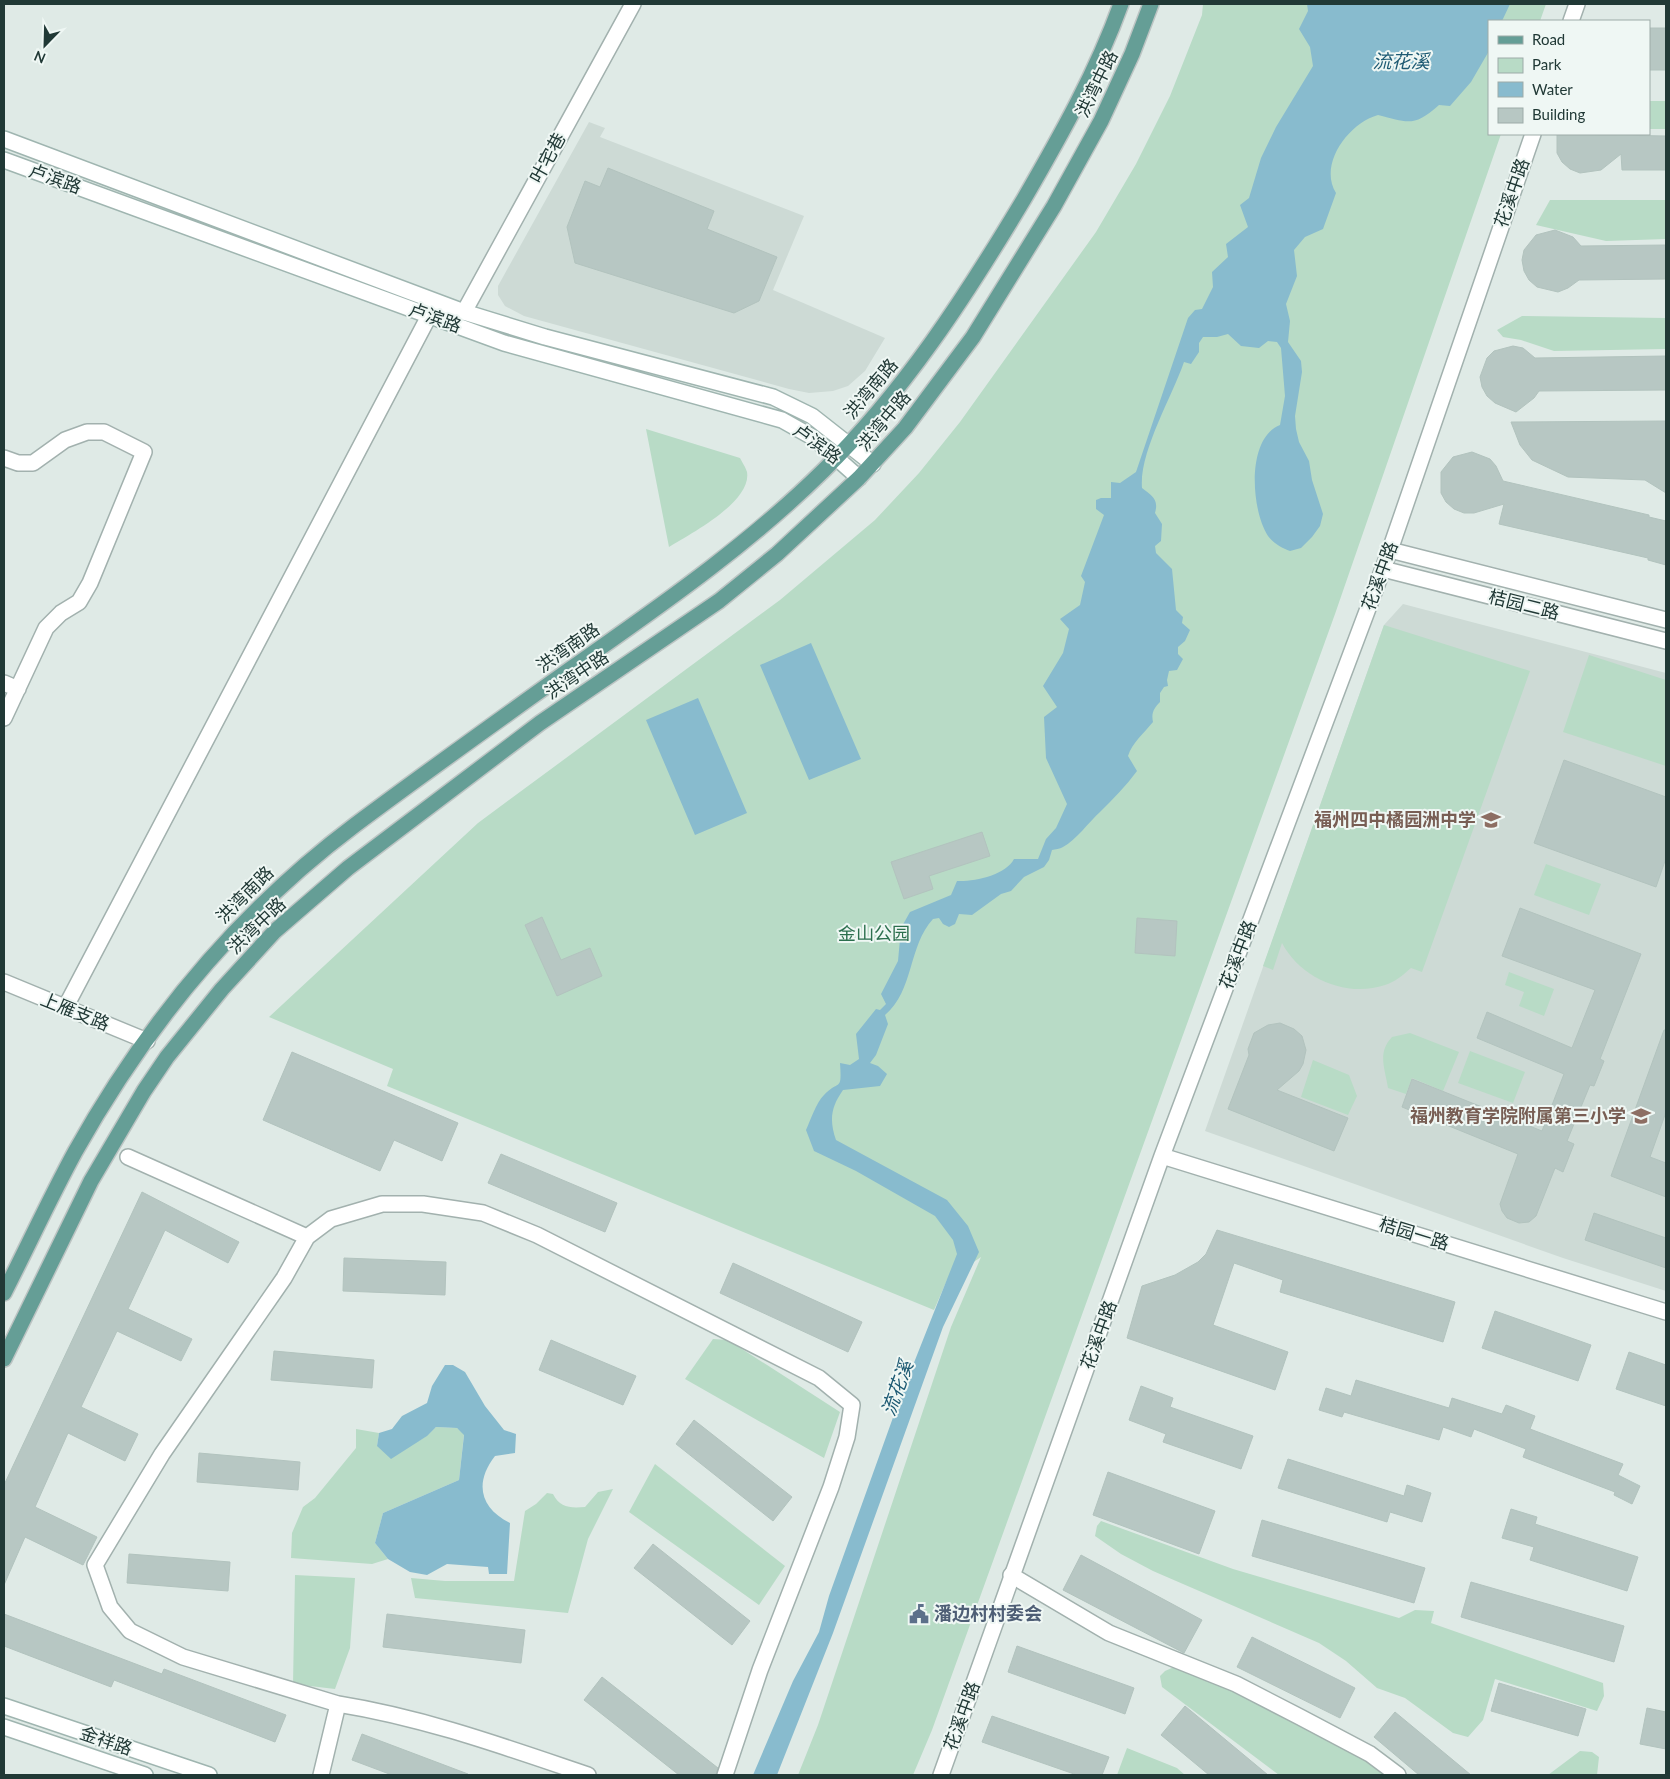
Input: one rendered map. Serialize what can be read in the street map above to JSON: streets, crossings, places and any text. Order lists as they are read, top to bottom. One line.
{"streets":{"main road":["洪湾中路","洪湾南路"],"street":["叶宅巷","卢滨路","花溪中路","桔园二路","上雁支路","桔园一路","金祥路"]},"crossings":[["洪湾中路","卢滨路"],["卢滨路","洪湾南路"],["花溪中路","桔园二路"],["花溪中路","桔园一路"],["洪湾南路","上雁支路"]],"water":["流花溪"],"parks":["金山公园"],"places":{"school or university":["福州四中橘园洲中学","福州教育学院附属第三小学"],"public building":["潘边村村委会"]},"legend":["Road","Park","Water","Building"],"north":"bottom left"}
